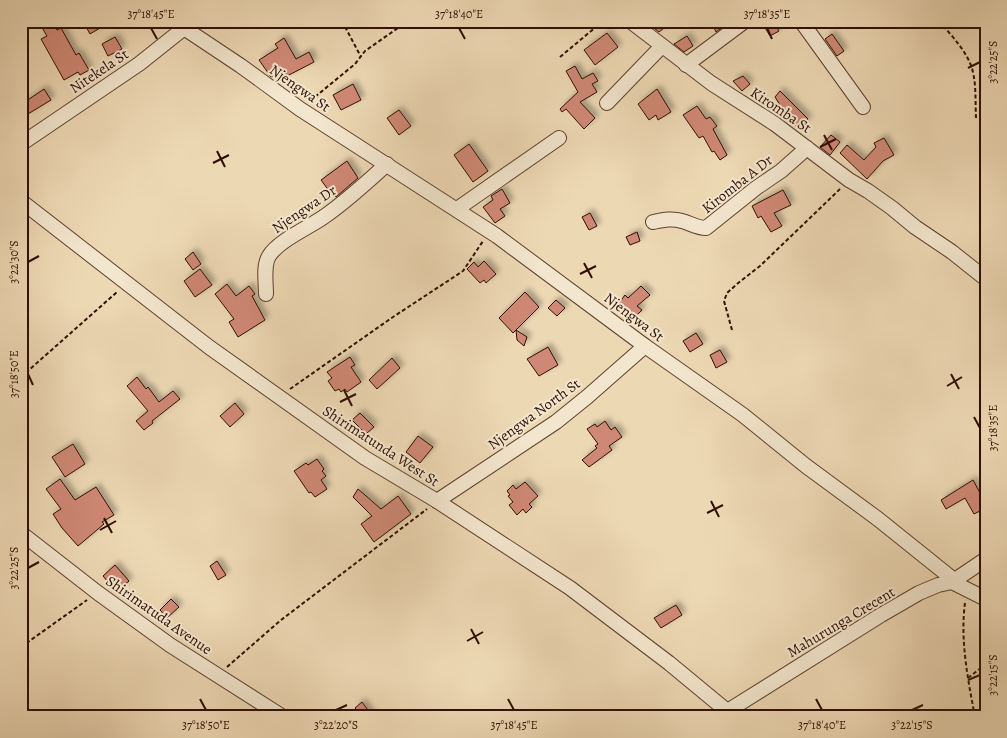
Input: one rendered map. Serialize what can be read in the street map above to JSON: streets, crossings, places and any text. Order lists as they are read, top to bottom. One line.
{"streets":{"street":["Nitekela St","Njengwa St","Kiromba St","Kiromba A Dr","Njengwa Dr","Njengwa North St","Shirimatunda West St","Shirimatuda Avenue","Mahurunga Crecent"]},"crossings":[["Nitekela St","Njengwa St"],["Njengwa St","Njengwa Dr"],["Njengwa St","Njengwa North St"],["Njengwa St","Mahurunga Crecent"],["Kiromba St","Kiromba A Dr"],["Njengwa North St","Shirimatunda West St"],["Shirimatunda West St","Mahurunga Crecent"]],"coordinates":["37°18'45\"E","37°18'40\"E","37°18'35\"E","3°22'25\"S","3°22'30\"S","37°18'50\"E","3°22'15\"S","3°22'20\"S"]}
